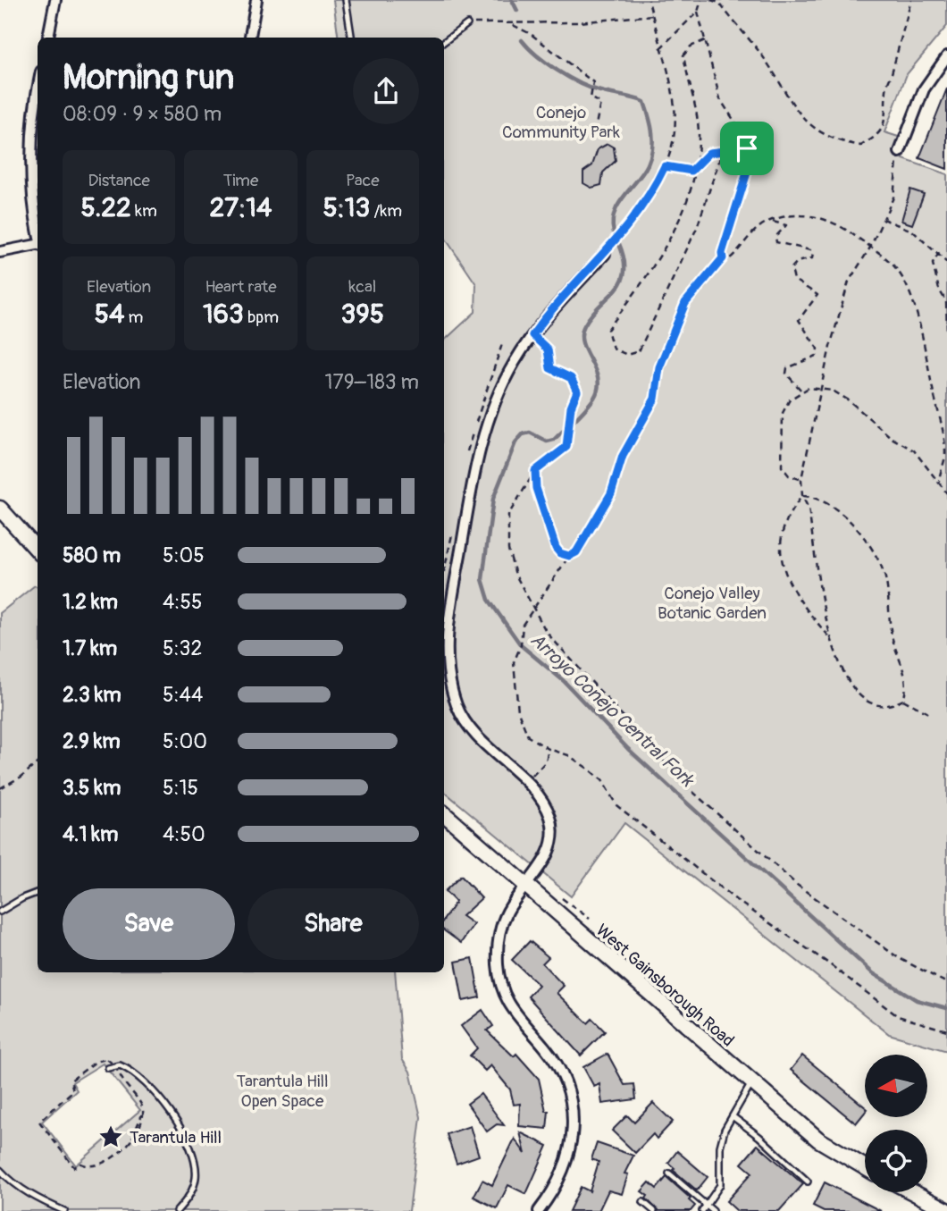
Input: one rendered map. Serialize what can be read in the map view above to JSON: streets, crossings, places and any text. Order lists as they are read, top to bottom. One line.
{"streets":{"street":["West Gainsborough Road"]},"water":["Arroyo Conejo Central Fork"],"parks":["Conejo Community Park","Conejo Valley Botanic Garden","Tarantula Hill Open Space"],"places":{"place":["Tarantula Hill"]},"north":"left","page":{"heading":["Morning run","08:09 · 9 × 580 m"],"stats":[["Distance","5.22 km"],["Time","27:14"],["Pace","5:13 /km"],["Elevation","54 m"],["Heart rate","163 bpm"],["kcal","395"]],"chart":["Elevation","179–183 m"],"list":[{"name":"580 m","note":"5:05"},{"name":"1.2 km","note":"4:55"},{"name":"1.7 km","note":"5:32"},{"name":"2.3 km","note":"5:44"},{"name":"2.9 km","note":"5:00"},{"name":"3.5 km","note":"5:15"},{"name":"4.1 km","note":"4:50"}],"buttons":["Save","Share"]}}
